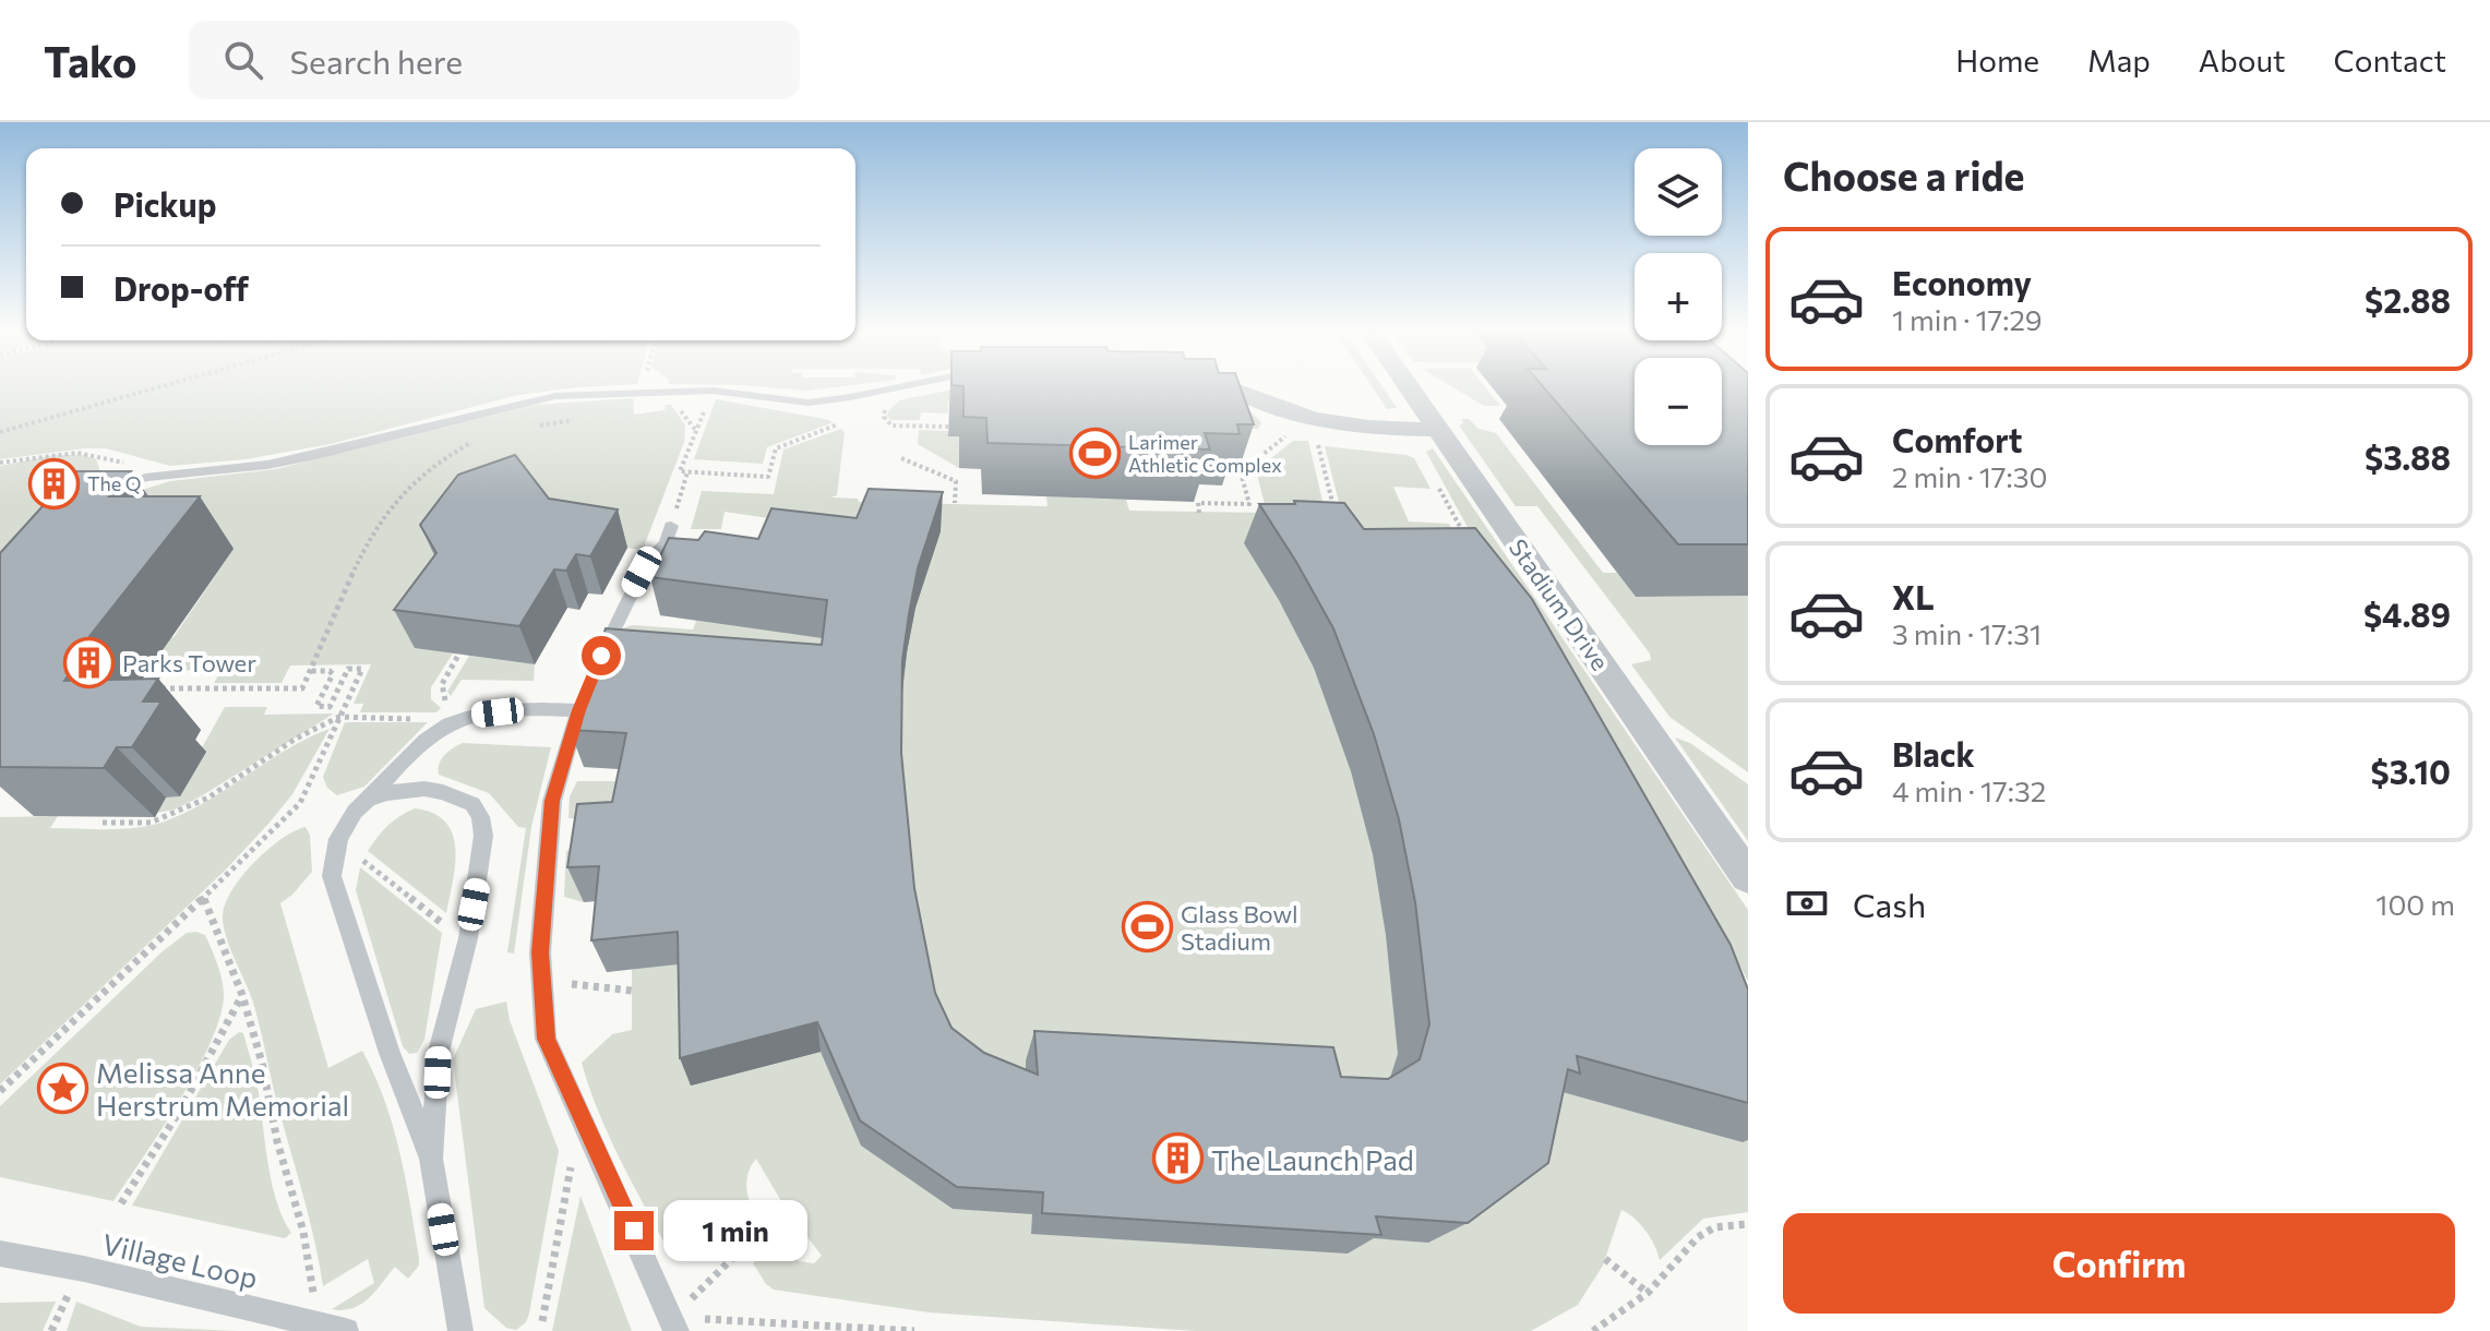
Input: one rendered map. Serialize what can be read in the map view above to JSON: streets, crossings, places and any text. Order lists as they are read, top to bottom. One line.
{"streets":{"street":["Stadium Drive"],"lane":["Village Loop"]},"places":{"sports":["Larimer Athletic Complex","Glass Bowl Stadium"],"building":["The Q","Parks Tower","The Launch Pad"],"place":["Melissa Anne Herstrum Memorial"]},"page":{"header":"Tako","search":"Search here","nav":["Home","Map","About","Contact"],"heading":"Choose a ride","map_buttons":["+","−"],"banner":["Pickup","Drop-off"],"list":[{"name":"Economy","note":"1 min · 17:29","value":"$2.88"},{"name":"Comfort","note":"2 min · 17:30","value":"$3.88"},{"name":"XL","note":"3 min · 17:31","value":"$4.89"},{"name":"Black","note":"4 min · 17:32","value":"$3.10"}],"pay":["Cash","100 m"],"buttons":"Confirm","bubble":"1 min"}}
